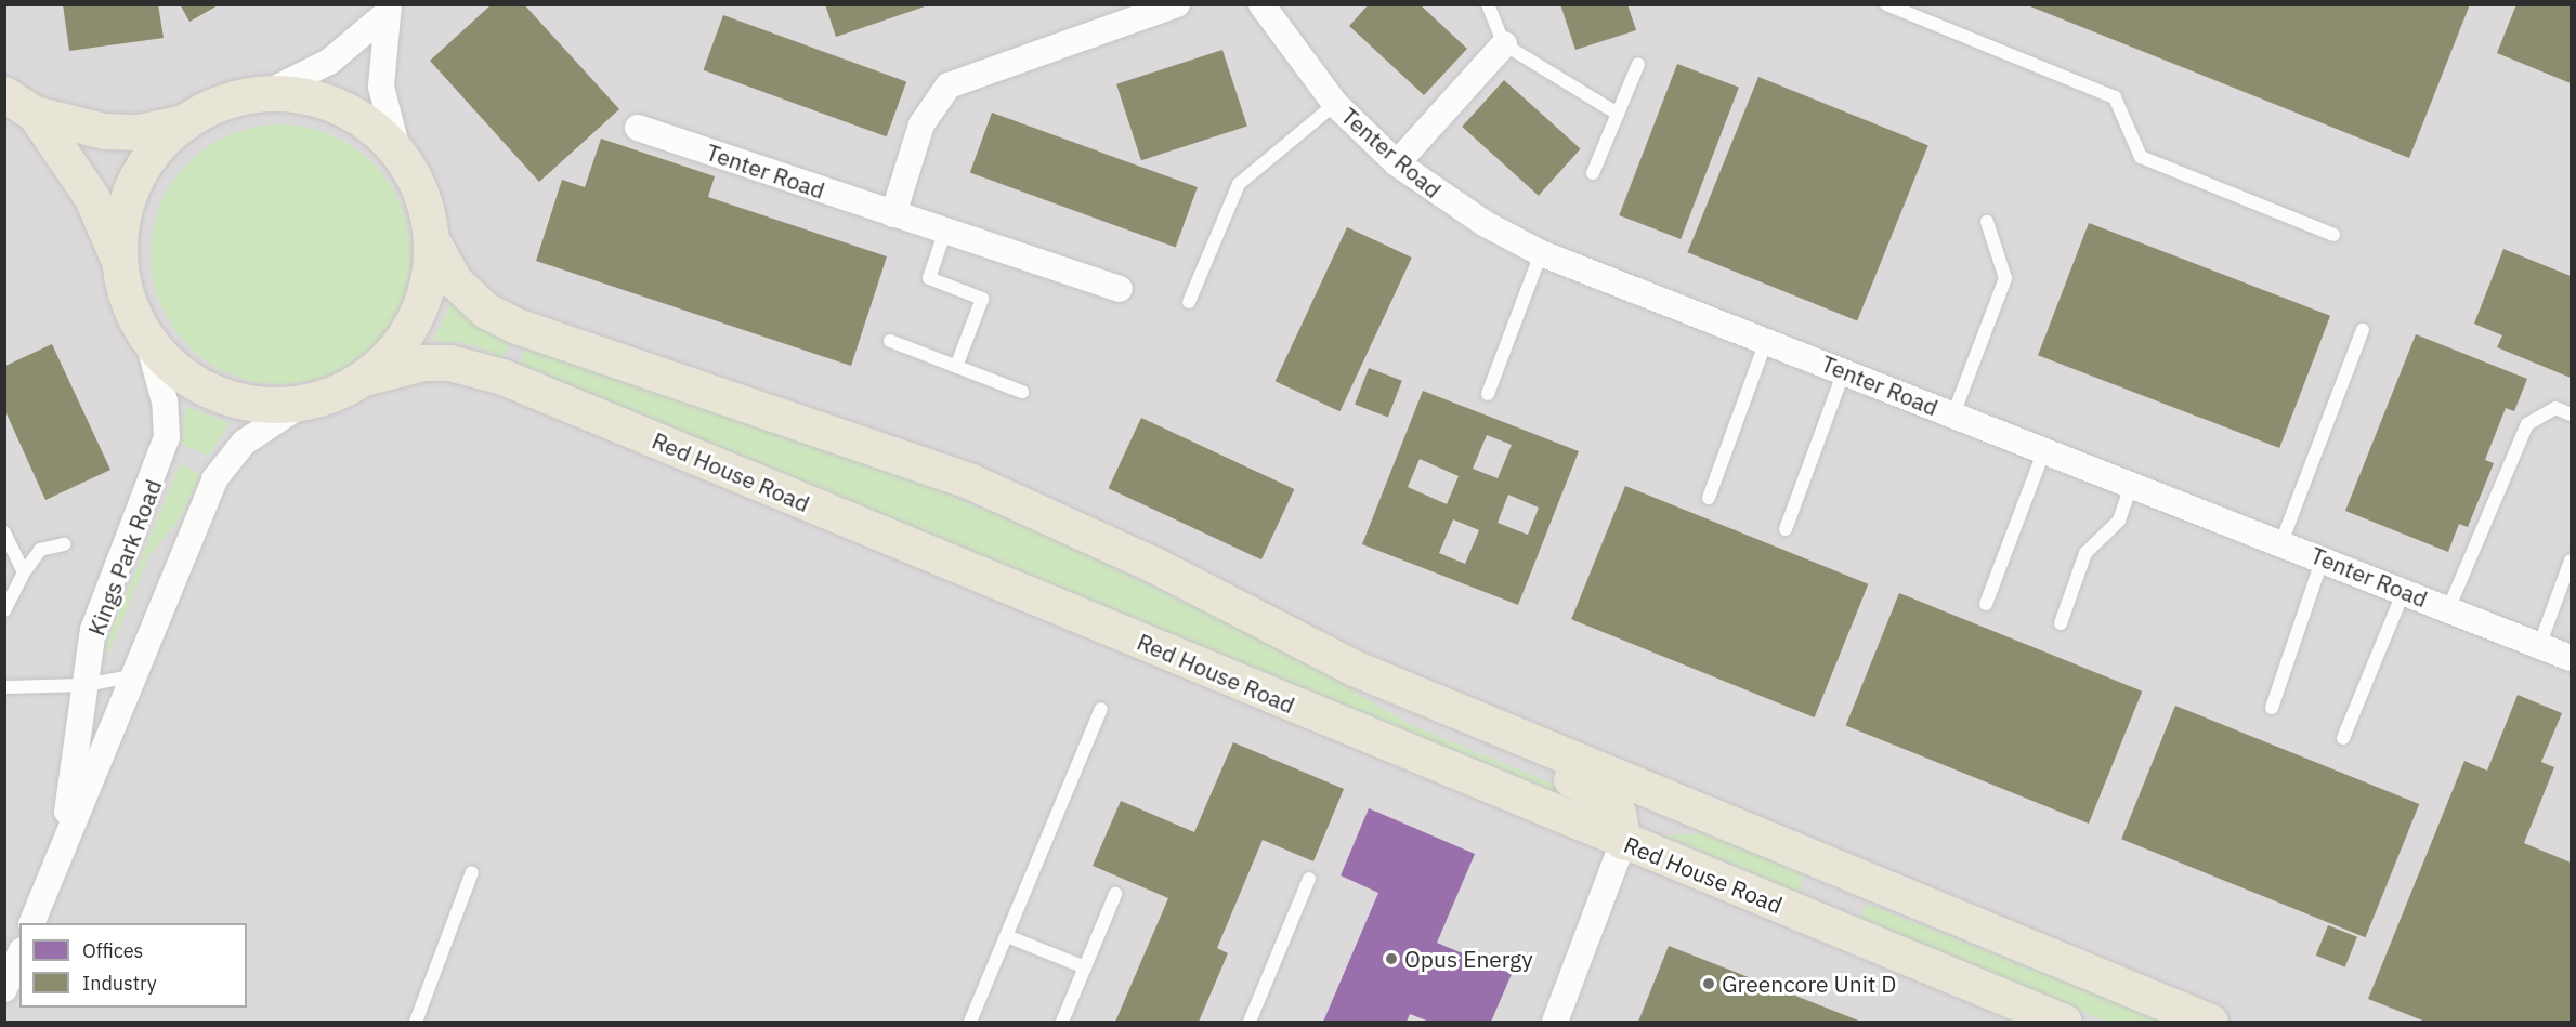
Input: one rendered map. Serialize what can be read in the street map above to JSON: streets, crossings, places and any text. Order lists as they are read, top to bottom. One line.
{"streets":{"main road":["Red House Road"],"street":["Tenter Road","Kings Park Road"]},"places":["Opus Energy","Greencore Unit D"],"legend":["Offices","Industry"]}
